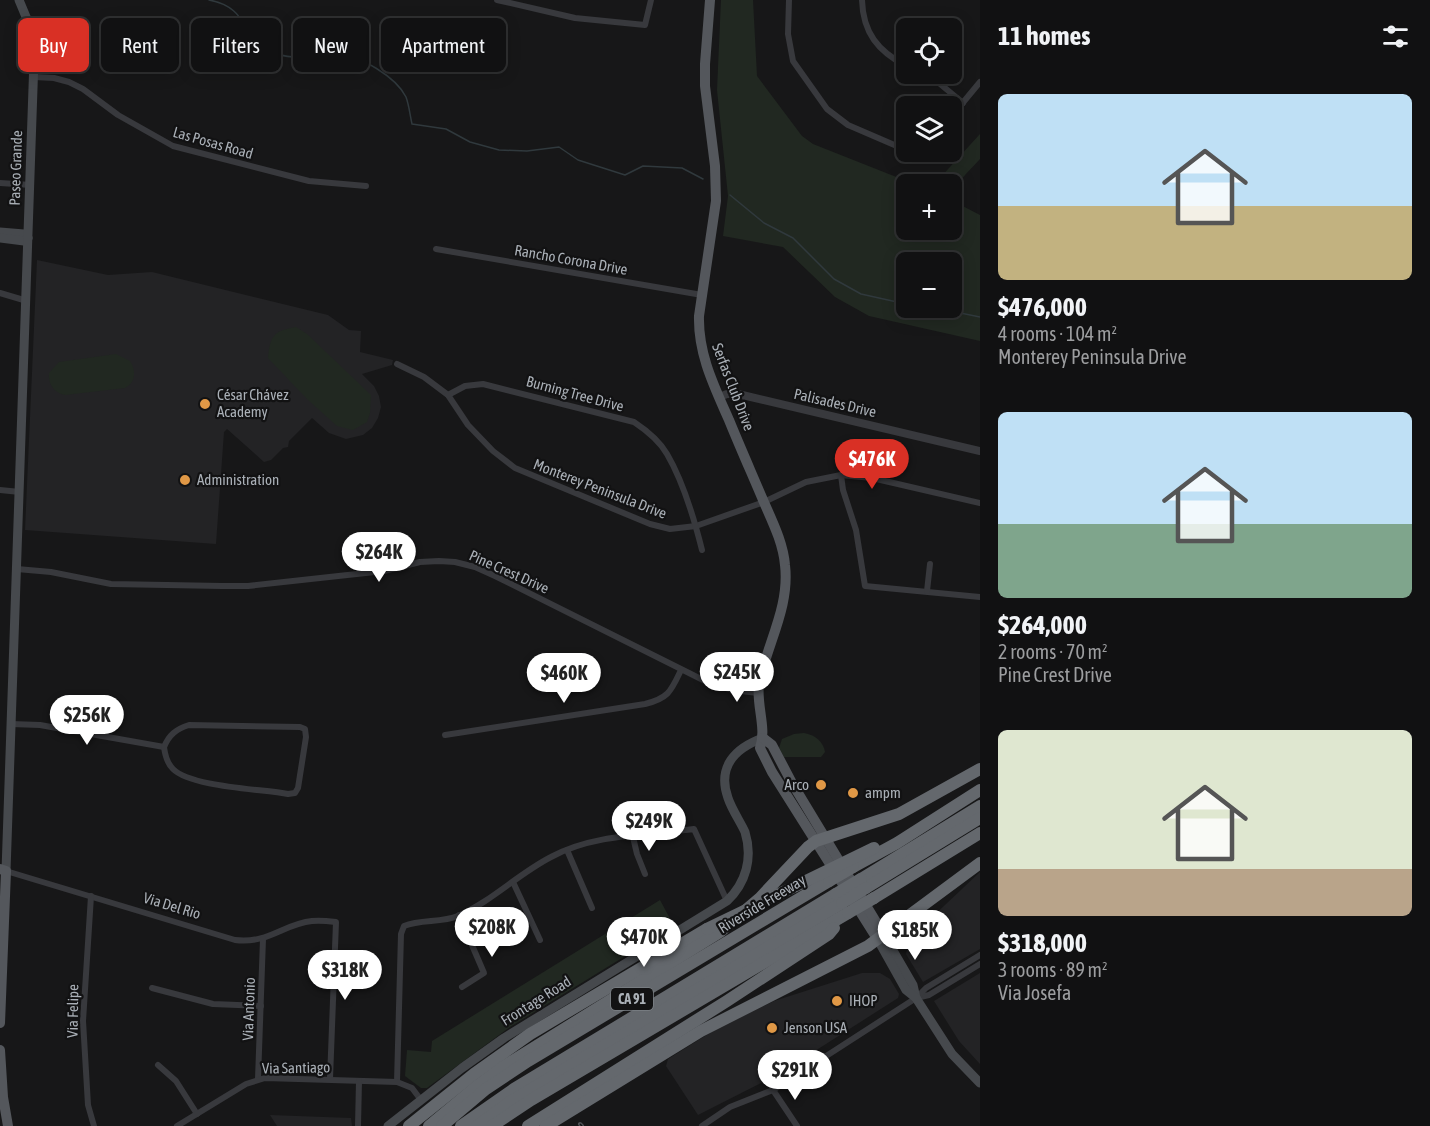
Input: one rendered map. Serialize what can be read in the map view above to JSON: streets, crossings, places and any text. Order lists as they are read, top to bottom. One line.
{"streets":{"highway":["Riverside Freeway","CA 91"],"main road":["Paseo Grande","Serfas Club Drive","Frontage Road"],"street":["Las Posas Road","Rancho Corona Drive","Burning Tree Drive","Palisades Drive","Monterey Peninsula Drive","Pine Crest Drive","Via Del Rio","Via Antonio","Via Felipe","Via Santiago"]},"crossings":[["Las Posas Road","Paseo Grande"],["Paseo Grande","Pine Crest Drive"],["Paseo Grande","Via Del Rio"],["Rancho Corona Drive","Serfas Club Drive"],["Serfas Club Drive","Palisades Drive"],["Serfas Club Drive","Monterey Peninsula Drive"],["Serfas Club Drive","Pine Crest Drive"],["Serfas Club Drive","Frontage Road"],["Burning Tree Drive","Monterey Peninsula Drive"],["Via Del Rio","Via Antonio"],["Via Del Rio","Via Felipe"],["Via Del Rio","Via Santiago"],["Via Antonio","Via Santiago"]],"places":["César Chávez Academy","Administration","Arco","ampm","IHOP","Jenson USA"],"page":{"heading":"11 homes","map_buttons":["+","−"],"chip":["Buy","Rent","Filters","New","Apartment"],"list":[{"name":"$476,000","note":"4 rooms · 104 m² · Monterey Peninsula Drive"},{"name":"$264,000","note":"2 rooms · 70 m² · Pine Crest Drive"},{"name":"$318,000","note":"3 rooms · 89 m² · Via Josefa"}],"price":["$476K","$264K","$245K","$460K","$256K","$249K","$208K","$185K","$470K","$318K","$291K"]}}
